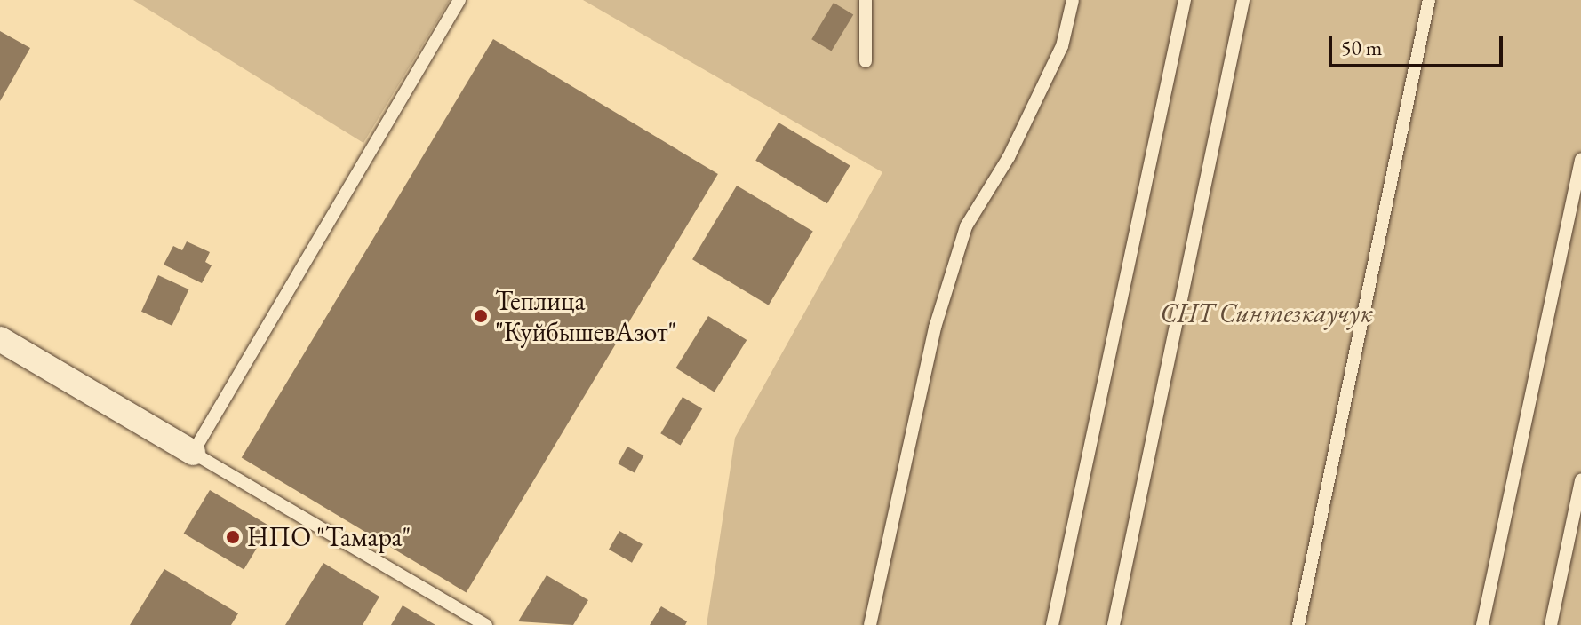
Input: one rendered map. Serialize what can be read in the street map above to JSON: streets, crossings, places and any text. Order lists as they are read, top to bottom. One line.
{"parks":["СНТ Синтезкаучук"],"places":["Теплица \"КуйбышевАзот\"","НПО \"Тамара\""],"scale_bar":"50 m"}
